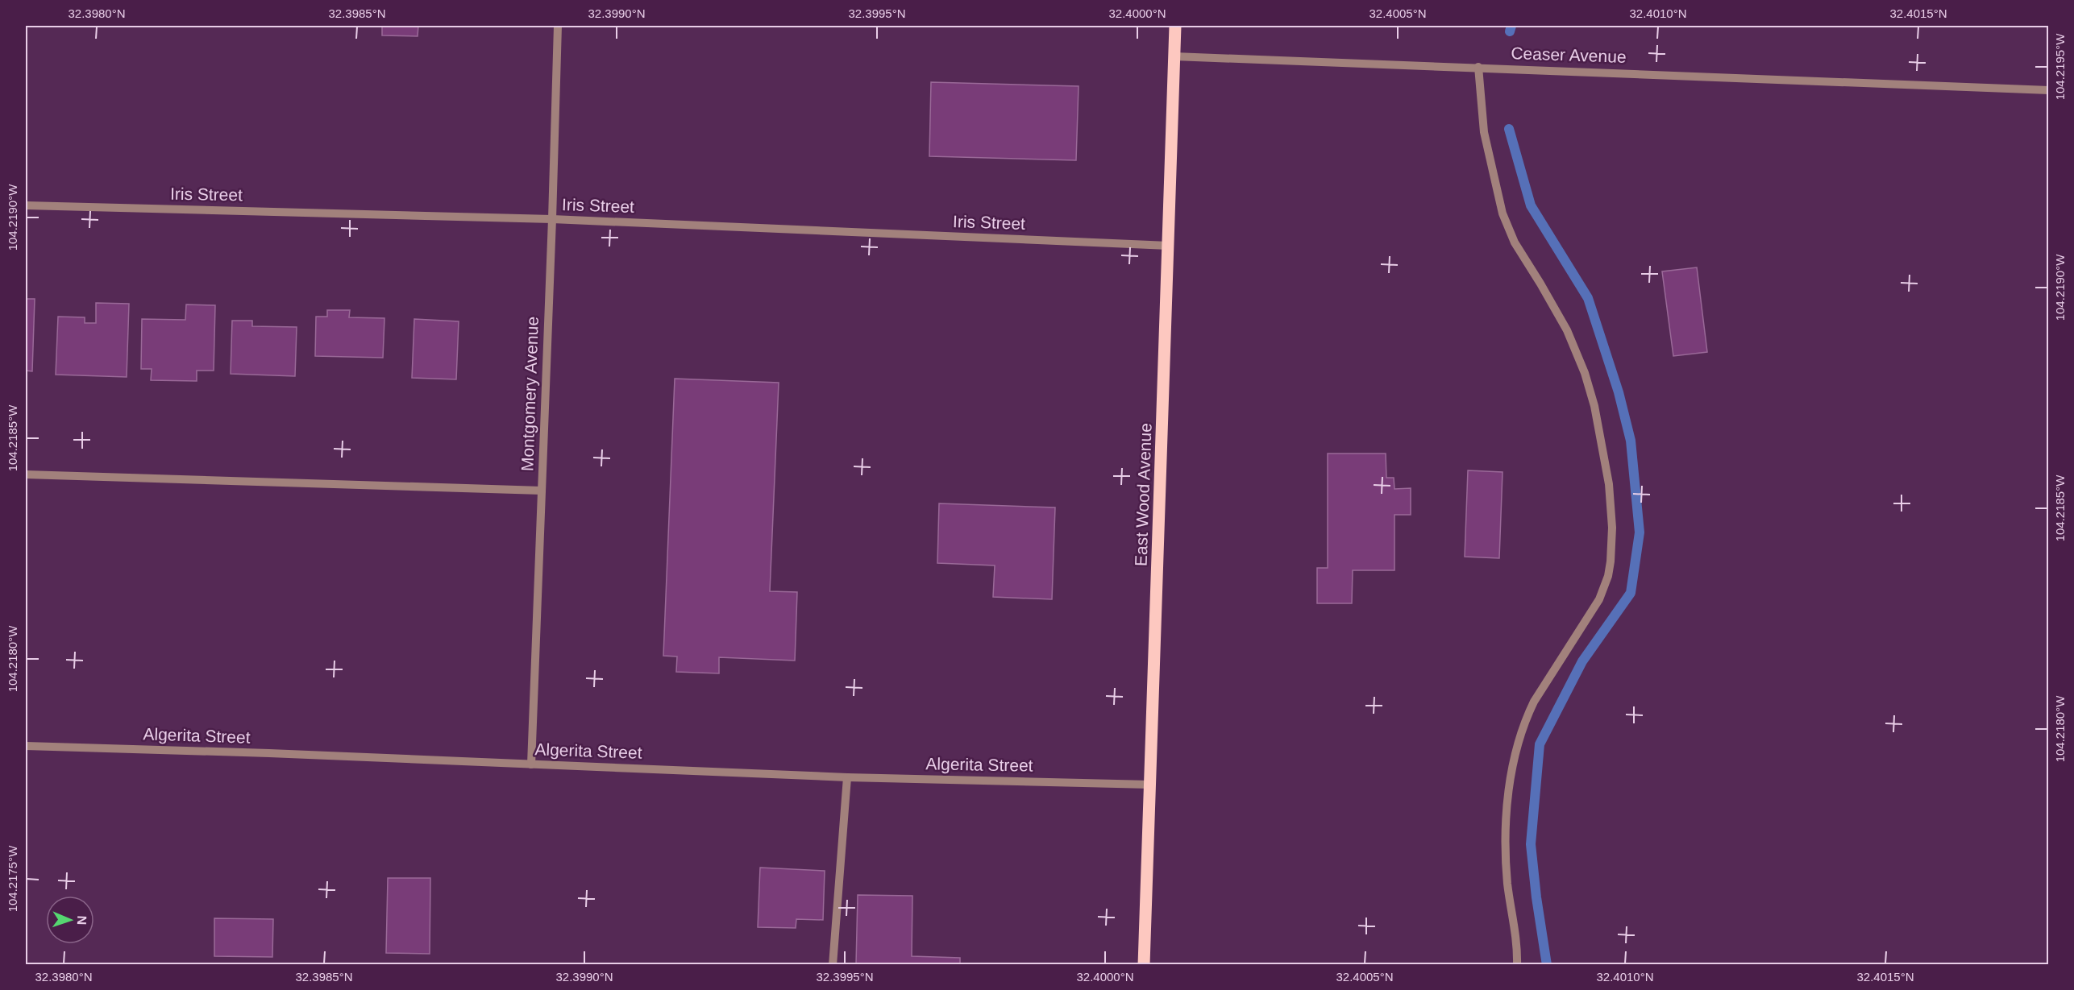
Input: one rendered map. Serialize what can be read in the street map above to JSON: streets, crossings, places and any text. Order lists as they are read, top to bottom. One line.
{"streets":{"main road":["East Wood Avenue"],"street":["Ceaser Avenue","Iris Street","Montgomery Avenue","Algerita Street"]},"crossings":[["Ceaser Avenue","East Wood Avenue"],["Iris Street","Montgomery Avenue"],["Iris Street","East Wood Avenue"],["Montgomery Avenue","Algerita Street"],["East Wood Avenue","Algerita Street"]],"north":"right","coordinates":["32.3980°N","32.3985°N","32.3990°N","32.3995°N","32.4000°N","32.4005°N","32.4010°N","32.4015°N","104.2195°W","104.2190°W","104.2185°W","104.2180°W","104.2175°W"]}
